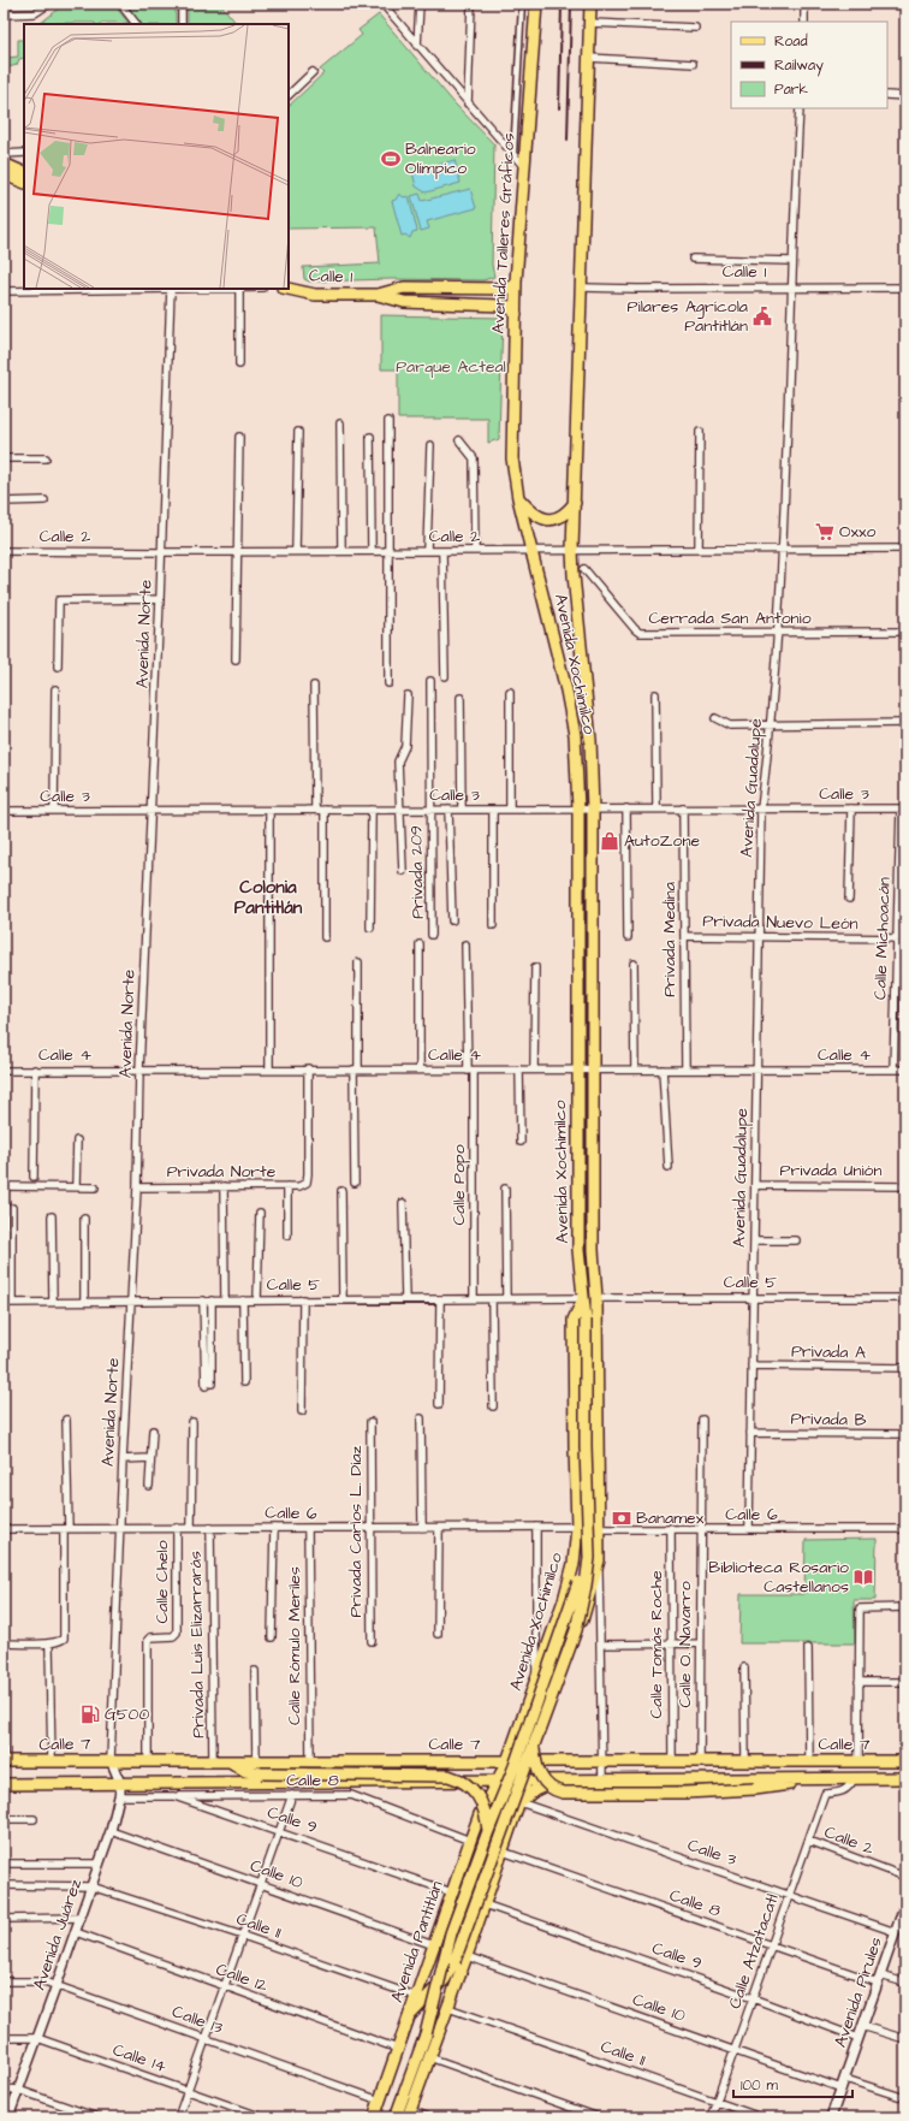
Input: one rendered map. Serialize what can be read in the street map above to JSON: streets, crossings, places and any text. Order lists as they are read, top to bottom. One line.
{"streets":{"main road":["Avenida Talleres Gráficos","Calle 1","Avenida Xochimilco","Calle 7","Avenida Pantitlán"],"street":["Calle 2","Cerrada San Antonio","Avenida Norte","Avenida Guadalupe","Calle 3","Privada 209","Privada Nuevo León","Calle Michoacán","Privada Medina","Calle 4","Privada Unión","Privada Norte","Calle Popo","Calle 5","Privada A","Privada B","Calle 6","Privada Carlos L. Díaz","Calle Chelo","Privada Luis Elizarrarás","Calle Tomás Roche","Calle O. Navarro","Calle Rómulo Meriles","Calle 8","Calle 9","Calle 10","Calle 11","Avenida Juárez","Calle Atzatacatl","Calle 12","Avenida Pirules","Calle 13","Calle 14"]},"crossings":[["Avenida Talleres Gráficos","Calle 1"],["Avenida Talleres Gráficos","Calle 2"],["Avenida Talleres Gráficos","Avenida Xochimilco"],["Calle 1","Avenida Guadalupe"],["Calle 2","Avenida Norte"],["Calle 2","Avenida Xochimilco"],["Calle 2","Avenida Guadalupe"],["Calle 2","Calle Atzatacatl"],["Cerrada San Antonio","Avenida Guadalupe"],["Avenida Norte","Calle 3"],["Avenida Norte","Calle 4"],["Avenida Norte","Privada Norte"],["Avenida Norte","Calle 5"],["Avenida Norte","Calle 6"],["Avenida Norte","Calle 7"],["Avenida Norte","Avenida Juárez"],["Avenida Xochimilco","Calle 3"],["Avenida Xochimilco","Calle 4"],["Avenida Xochimilco","Calle 5"],["Avenida Xochimilco","Calle 6"],["Avenida Xochimilco","Calle 7"],["Avenida Xochimilco","Avenida Pantitlán"],["Avenida Guadalupe","Calle 3"],["Avenida Guadalupe","Privada Nuevo León"],["Avenida Guadalupe","Calle 4"],["Avenida Guadalupe","Privada Unión"],["Avenida Guadalupe","Calle 5"],["Avenida Guadalupe","Privada A"],["Avenida Guadalupe","Privada B"],["Avenida Guadalupe","Calle 6"],["Calle 3","Privada 209"],["Calle 3","Calle Michoacán"],["Calle 3","Privada Medina"],["Calle 3","Calle Atzatacatl"],["Calle 3","Avenida Pirules"],["Privada Nuevo León","Calle Michoacán"],["Privada Nuevo León","Privada Medina"],["Calle Michoacán","Calle 4"],["Privada Medina","Calle 4"],["Calle 4","Privada Norte"],["Calle 4","Calle Popo"],["Calle Popo","Calle 5"],["Calle 6","Privada Carlos L. Díaz"],["Calle 6","Calle Chelo"],["Calle 6","Privada Luis Elizarrarás"],["Calle 6","Calle Tomás Roche"],["Calle 6","Calle O. Navarro"],["Calle 6","Calle Rómulo Meriles"],["Calle Chelo","Calle 7"],["Privada Luis Elizarrarás","Calle 7"],["Calle Tomás Roche","Calle 7"],["Calle O. Navarro","Calle 7"],["Calle Rómulo Meriles","Calle 7"],["Calle 7","Avenida Juárez"],["Calle 7","Avenida Pantitlán"],["Calle 7","Calle Atzatacatl"],["Calle 8","Calle 9"],["Calle 8","Avenida Pantitlán"],["Calle 8","Calle Atzatacatl"],["Calle 8","Avenida Pirules"],["Calle 9","Avenida Juárez"],["Calle 9","Avenida Pantitlán"],["Calle 9","Calle Atzatacatl"],["Calle 9","Avenida Pirules"],["Calle 10","Avenida Juárez"],["Calle 10","Avenida Pantitlán"],["Calle 10","Calle Atzatacatl"],["Calle 10","Avenida Pirules"],["Calle 11","Avenida Juárez"],["Calle 11","Avenida Pantitlán"],["Calle 11","Calle Atzatacatl"],["Avenida Juárez","Calle 12"],["Avenida Juárez","Calle 13"],["Avenida Juárez","Calle 14"],["Avenida Pantitlán","Calle 12"],["Avenida Pantitlán","Calle 13"]],"districts":["Colonia Pantitlán"],"parks":["Parque Acteal"],"places":{"sports":["Balneario Olímpico"],"public building":["Pilares Agrícola Pantitlán"],"supermarket":["Oxxo"],"shop":["AutoZone"],"bank":["Banamex"],"library":["Biblioteca Rosario Castellanos"],"fuel station":["G500"]},"legend":["Road","Railway","Park"],"scale_bar":"100 m"}
